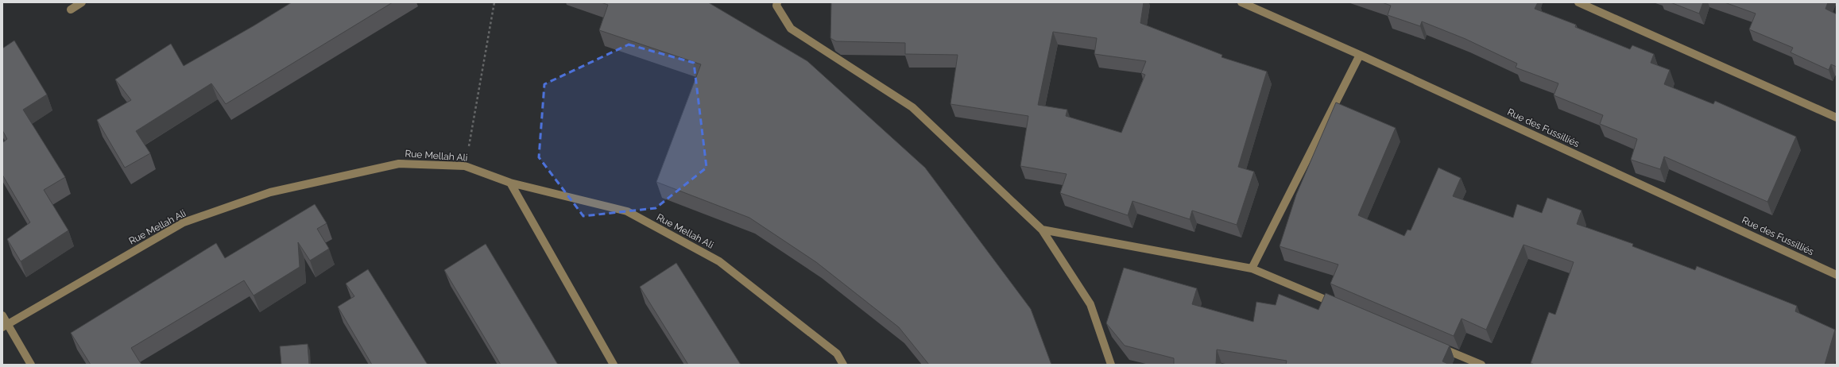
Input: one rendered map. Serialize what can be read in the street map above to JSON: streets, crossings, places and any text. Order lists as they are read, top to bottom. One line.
{"streets":{"street":["Rue des Fussilliés","Rue Mellah Ali"]}}
